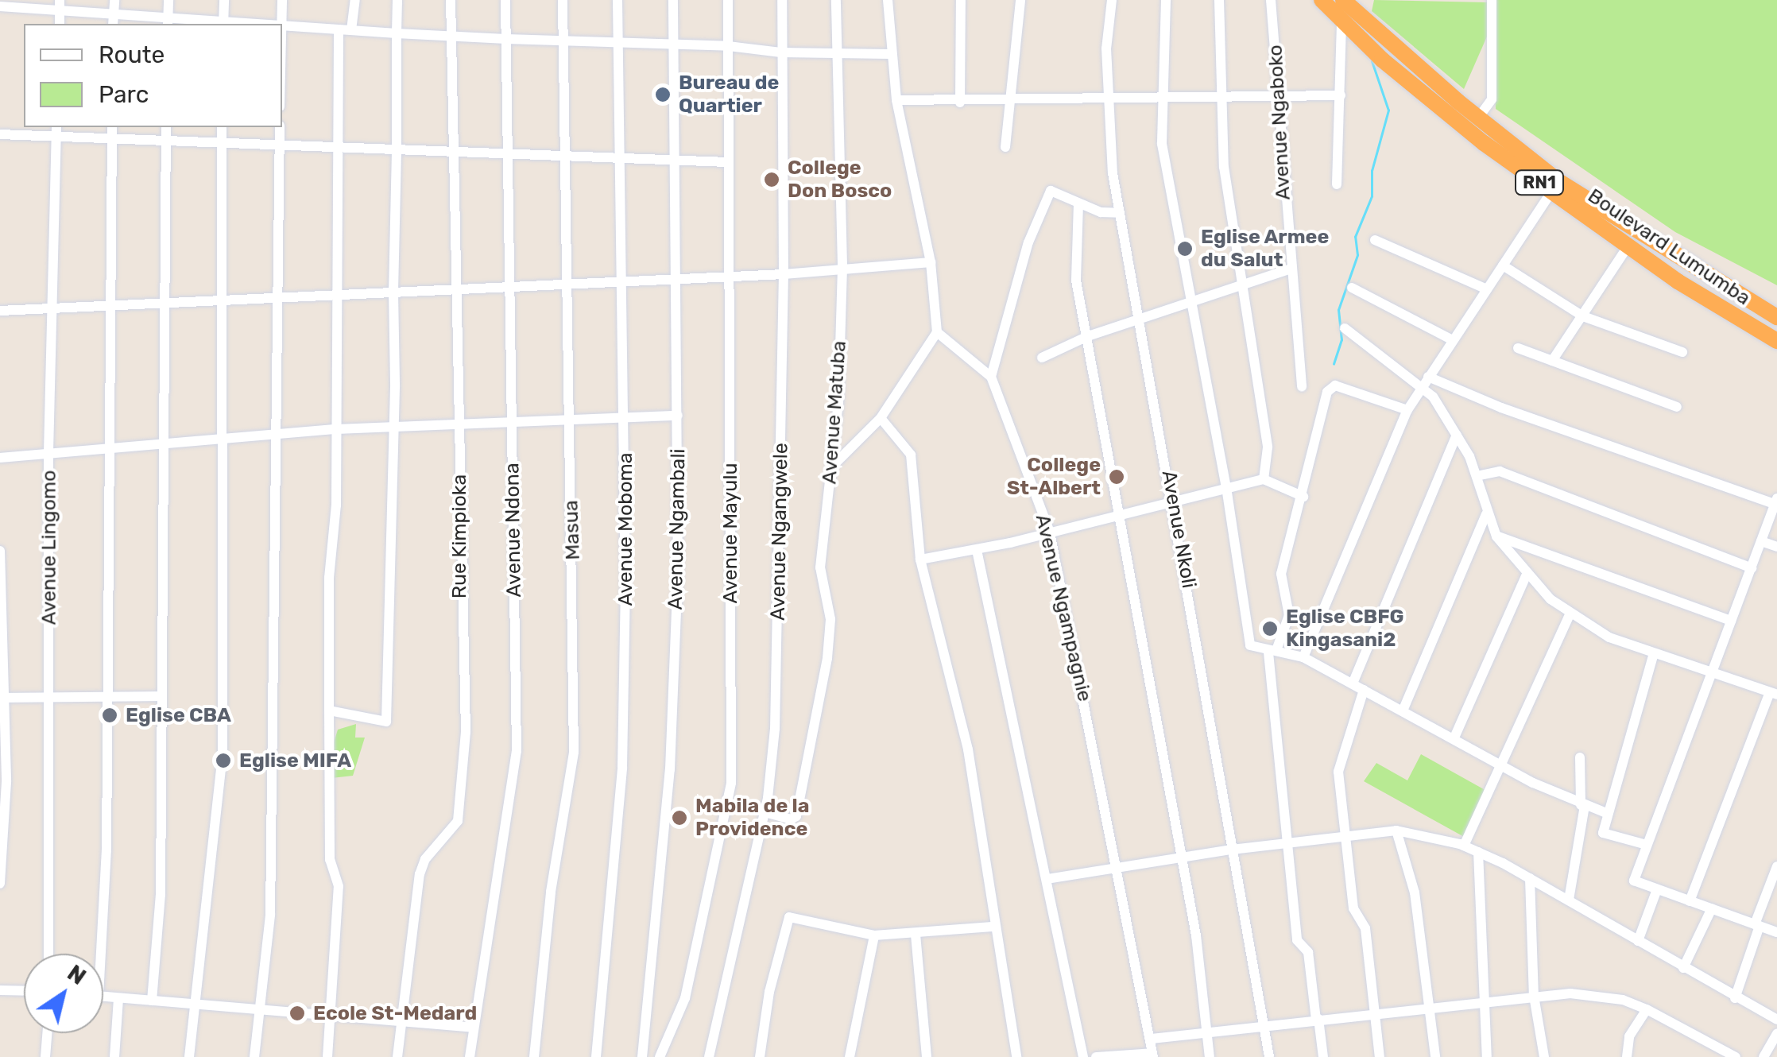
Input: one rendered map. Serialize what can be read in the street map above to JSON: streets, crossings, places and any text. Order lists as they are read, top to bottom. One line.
{"streets":{"highway":["RN1","Boulevard Lumumba"],"street":["Avenue Ngaboko","Avenue Matuba","Avenue Moboma","Avenue Ngambali","Avenue Nkoli","Avenue Ndona","Masua","Avenue Ngangwele","Avenue Mayulu","Rue Kimpioka","Avenue Lingomo","Avenue Ngampagnie"]},"crossings":[["Avenue Matuba","Avenue Ngangwele"]],"places":["Bureau de Quartier","College Don Bosco","Eglise Armee du Salut","College St-Albert","Eglise CBFG Kingasani2","Eglise CBA","Eglise MIFA","Mabila de la Providence","Ecole St-Medard"],"legend":["Route","Parc"],"north":"top right"}
